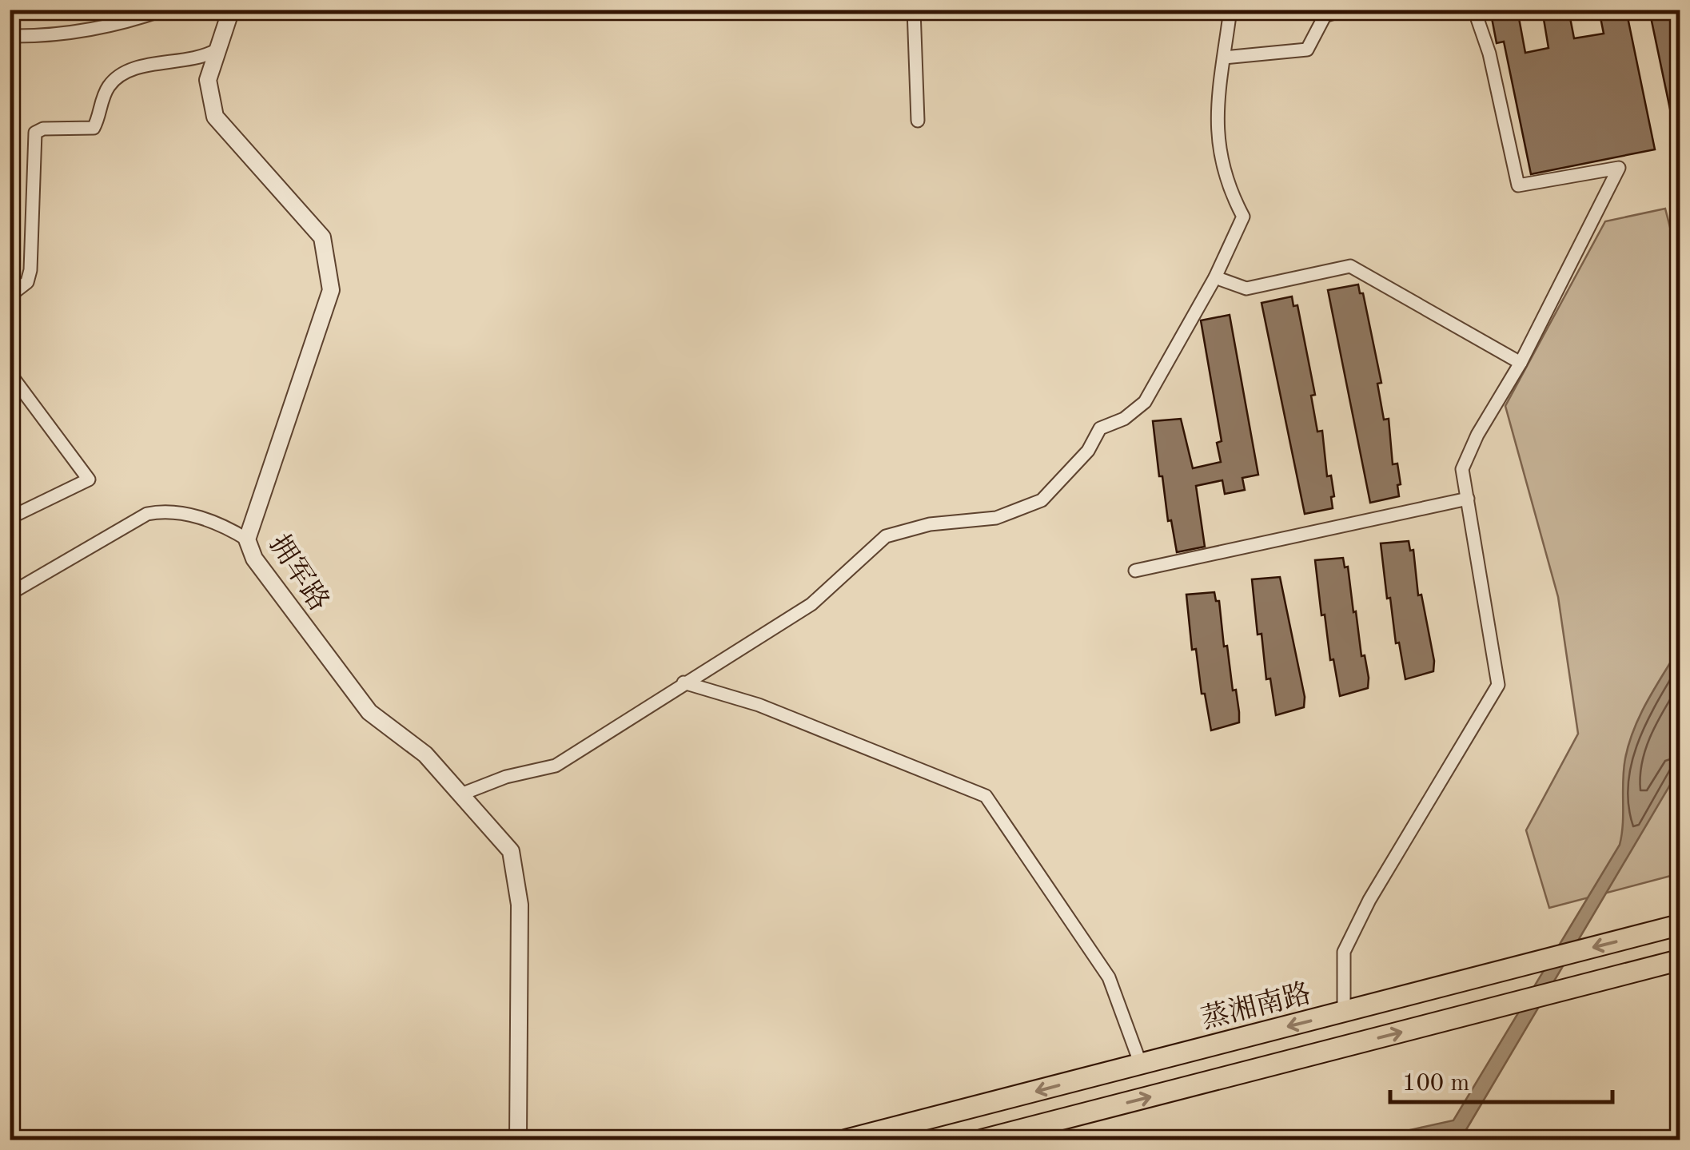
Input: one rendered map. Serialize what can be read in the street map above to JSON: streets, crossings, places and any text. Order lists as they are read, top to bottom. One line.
{"streets":{"main road":["蒸湘南路"],"street":["拥军路"]},"scale_bar":"100 m"}
